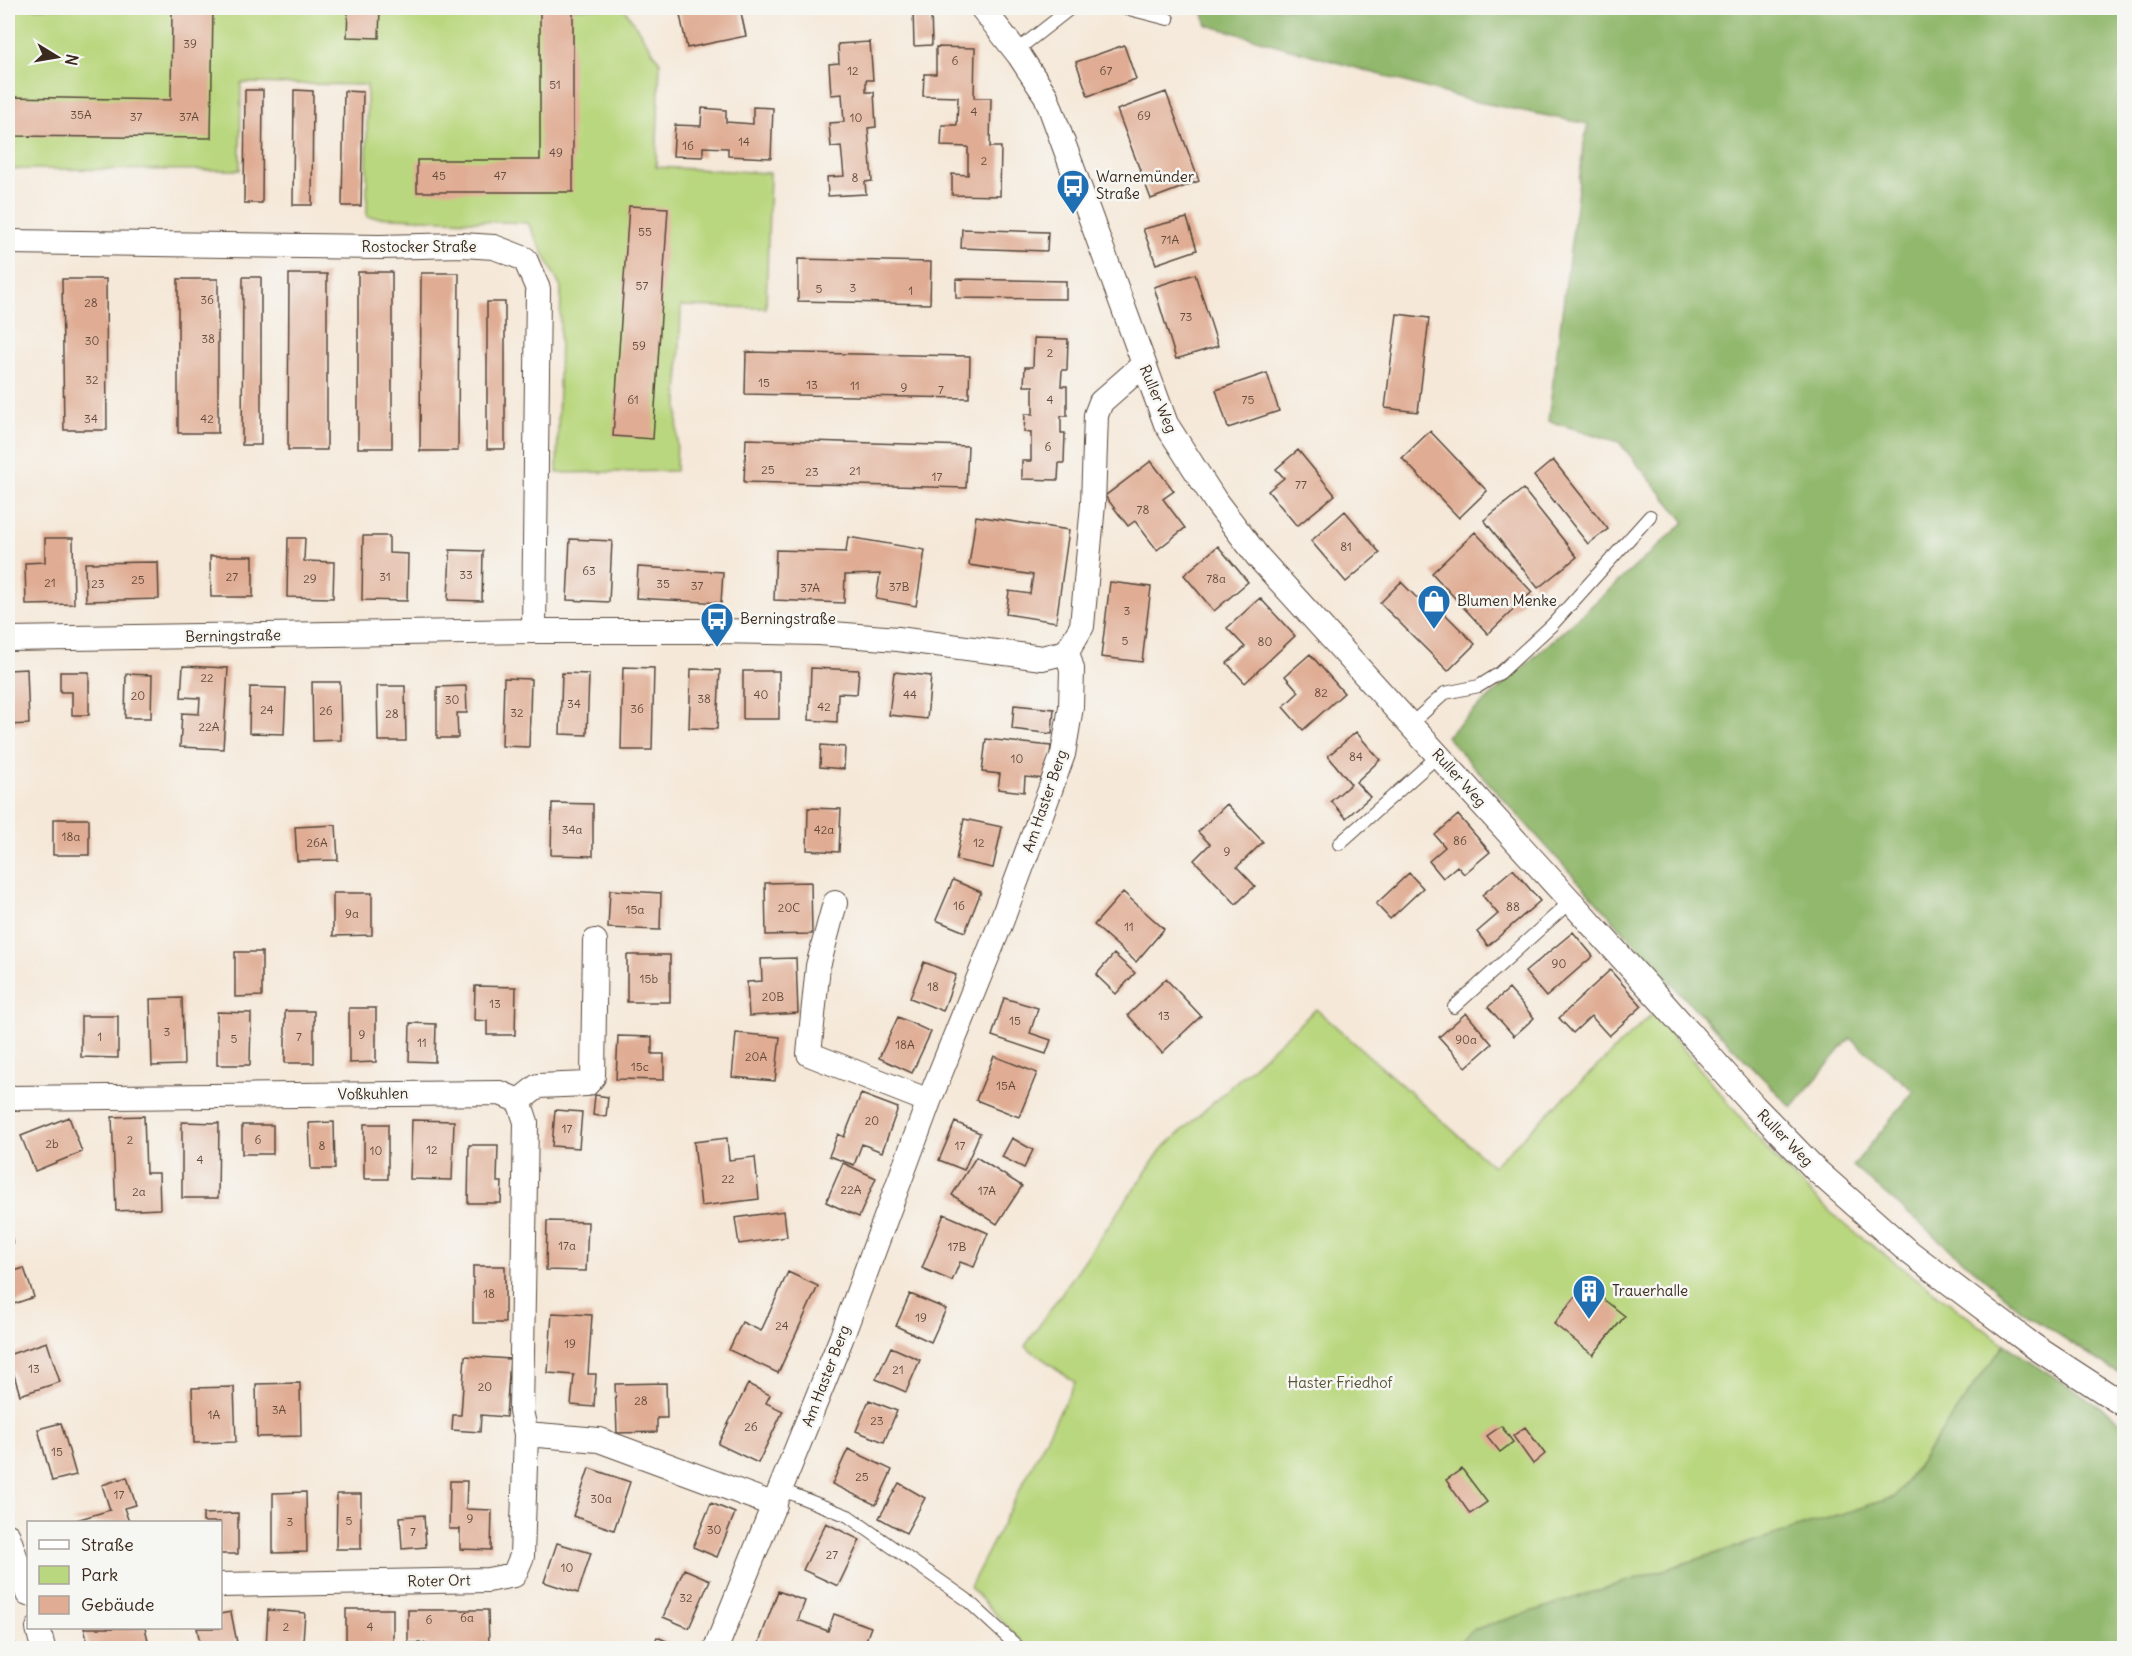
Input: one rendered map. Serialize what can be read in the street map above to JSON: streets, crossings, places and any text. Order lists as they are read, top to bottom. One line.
{"streets":{"street":["Rostocker Straße","Ruller Weg","Berningstraße","Am Haster Berg","Voßkuhlen","Roter Ort"]},"crossings":[["Rostocker Straße","Berningstraße"],["Berningstraße","Am Haster Berg"],["Voßkuhlen","Roter Ort"]],"parks":["Haster Friedhof"],"places":{"bus stop":["Warnemünder Straße","Berningstraße"],"shop":["Blumen Menke"],"building":["Trauerhalle"]},"house_numbers":["39","6","12","67","51","4","35A","69","37","37A","10","14","16","49","2","45","47","8","55","71A","57","3","5","1","36","28","73","38","30","59","2","32","15","13","11","9","7","61","4","75","34","42","6","25","21","23","17","77","78","81","63","33","27","31","29","78a","25","21","23","35","37","37B","37A","3","5","80","22","82","40","44","20","38","30","34","42","36","24","26","32","28","22A","84","10","34a","42a","18a","86","26A","12","9","16","88","20C","15a","9a","11","90","15b","18","20B","13","13","15","3","9","1","7","5","90a","11","18A","20A","15c","15A","20","17","2","6","2b","8","17","12","10","4","22","22A","17A","2a","17a","17B","18","19","24","19","13","21","20","28","3A","1A","23","26","15","25","17","30a","9","5","3","30","7","27","10","32","6a","6","2","4"],"legend":["Straße","Park","Gebäude"],"north":"right"}
